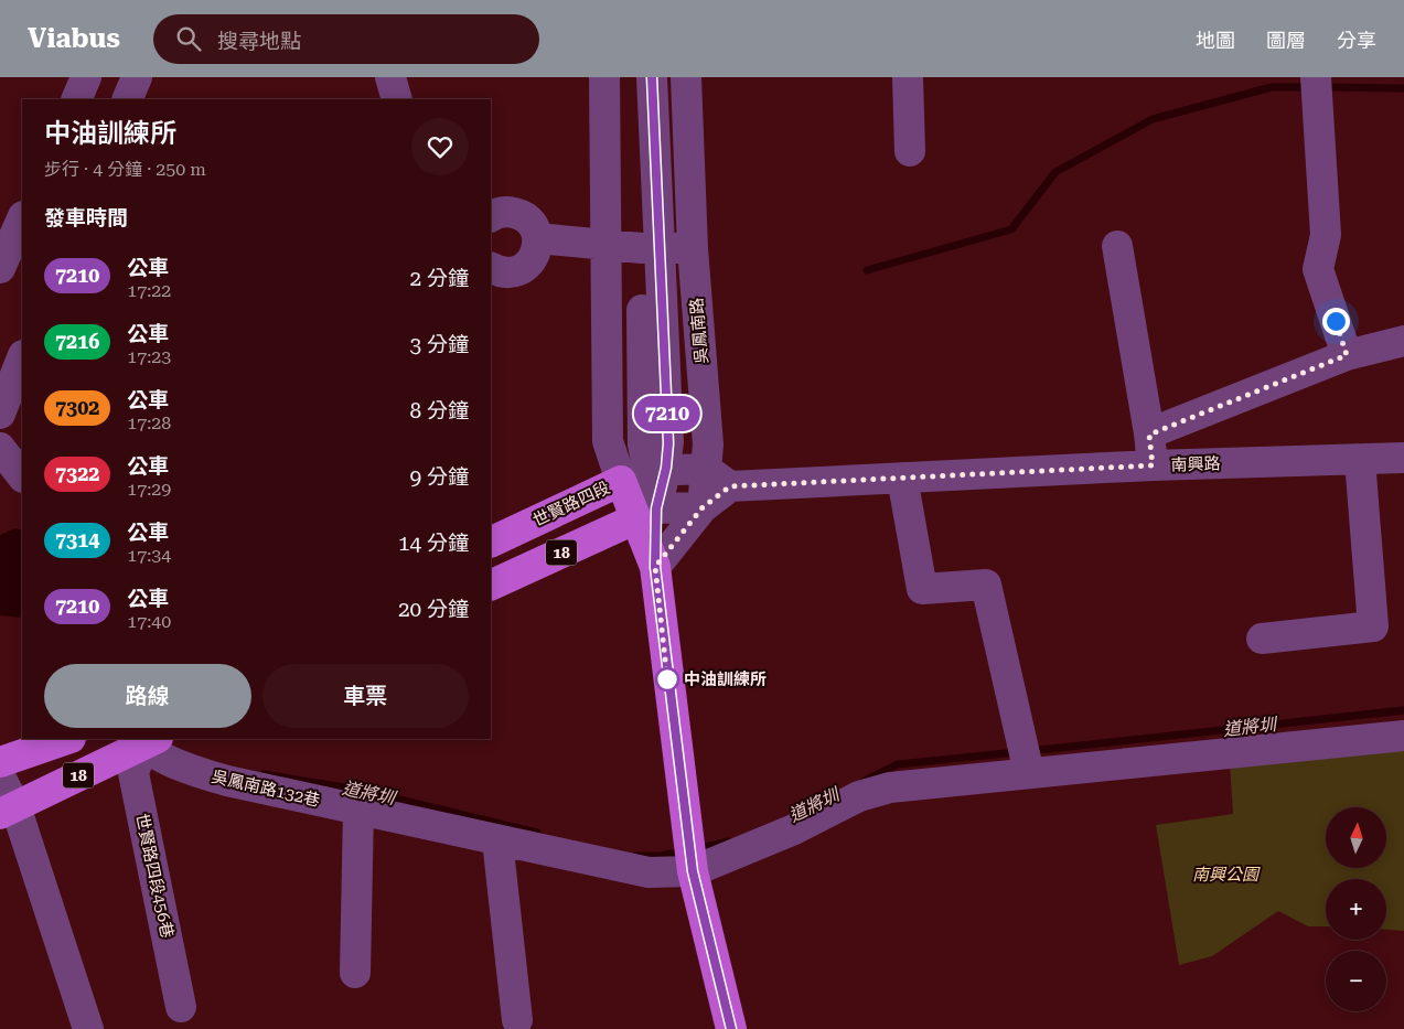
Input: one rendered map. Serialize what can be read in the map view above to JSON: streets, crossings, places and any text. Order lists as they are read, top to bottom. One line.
{"streets":{"main road":["世賢路四段","18"],"street":["吳鳳南路","南興路","吳鳳南路132巷","世賢路四段456巷"]},"crossings":[["世賢路四段","18"],["18","吳鳳南路132巷"],["18","世賢路四段456巷"],["吳鳳南路132巷","世賢路四段456巷"]],"water":["道將圳"],"parks":["南興公園"],"places":["中油訓練所"],"lines":["bus line 7210"],"north":"top","page":{"header":"Viabus","search":"搜尋地點","nav":["地圖","圖層","分享"],"on_map":"7210","heading":[["中油訓練所","步行 · 4 分鐘 · 250 m"],"發車時間"],"list":[{"mark":"7210","name":"公車","note":"17:22","value":"2 分鐘"},{"mark":"7216","name":"公車","note":"17:23","value":"3 分鐘"},{"mark":"7302","name":"公車","note":"17:28","value":"8 分鐘"},{"mark":"7322","name":"公車","note":"17:29","value":"9 分鐘"},{"mark":"7314","name":"公車","note":"17:34","value":"14 分鐘"},{"mark":"7210","name":"公車","note":"17:40","value":"20 分鐘"}],"buttons":["路線","車票"],"map_buttons":["+","−"]}}
